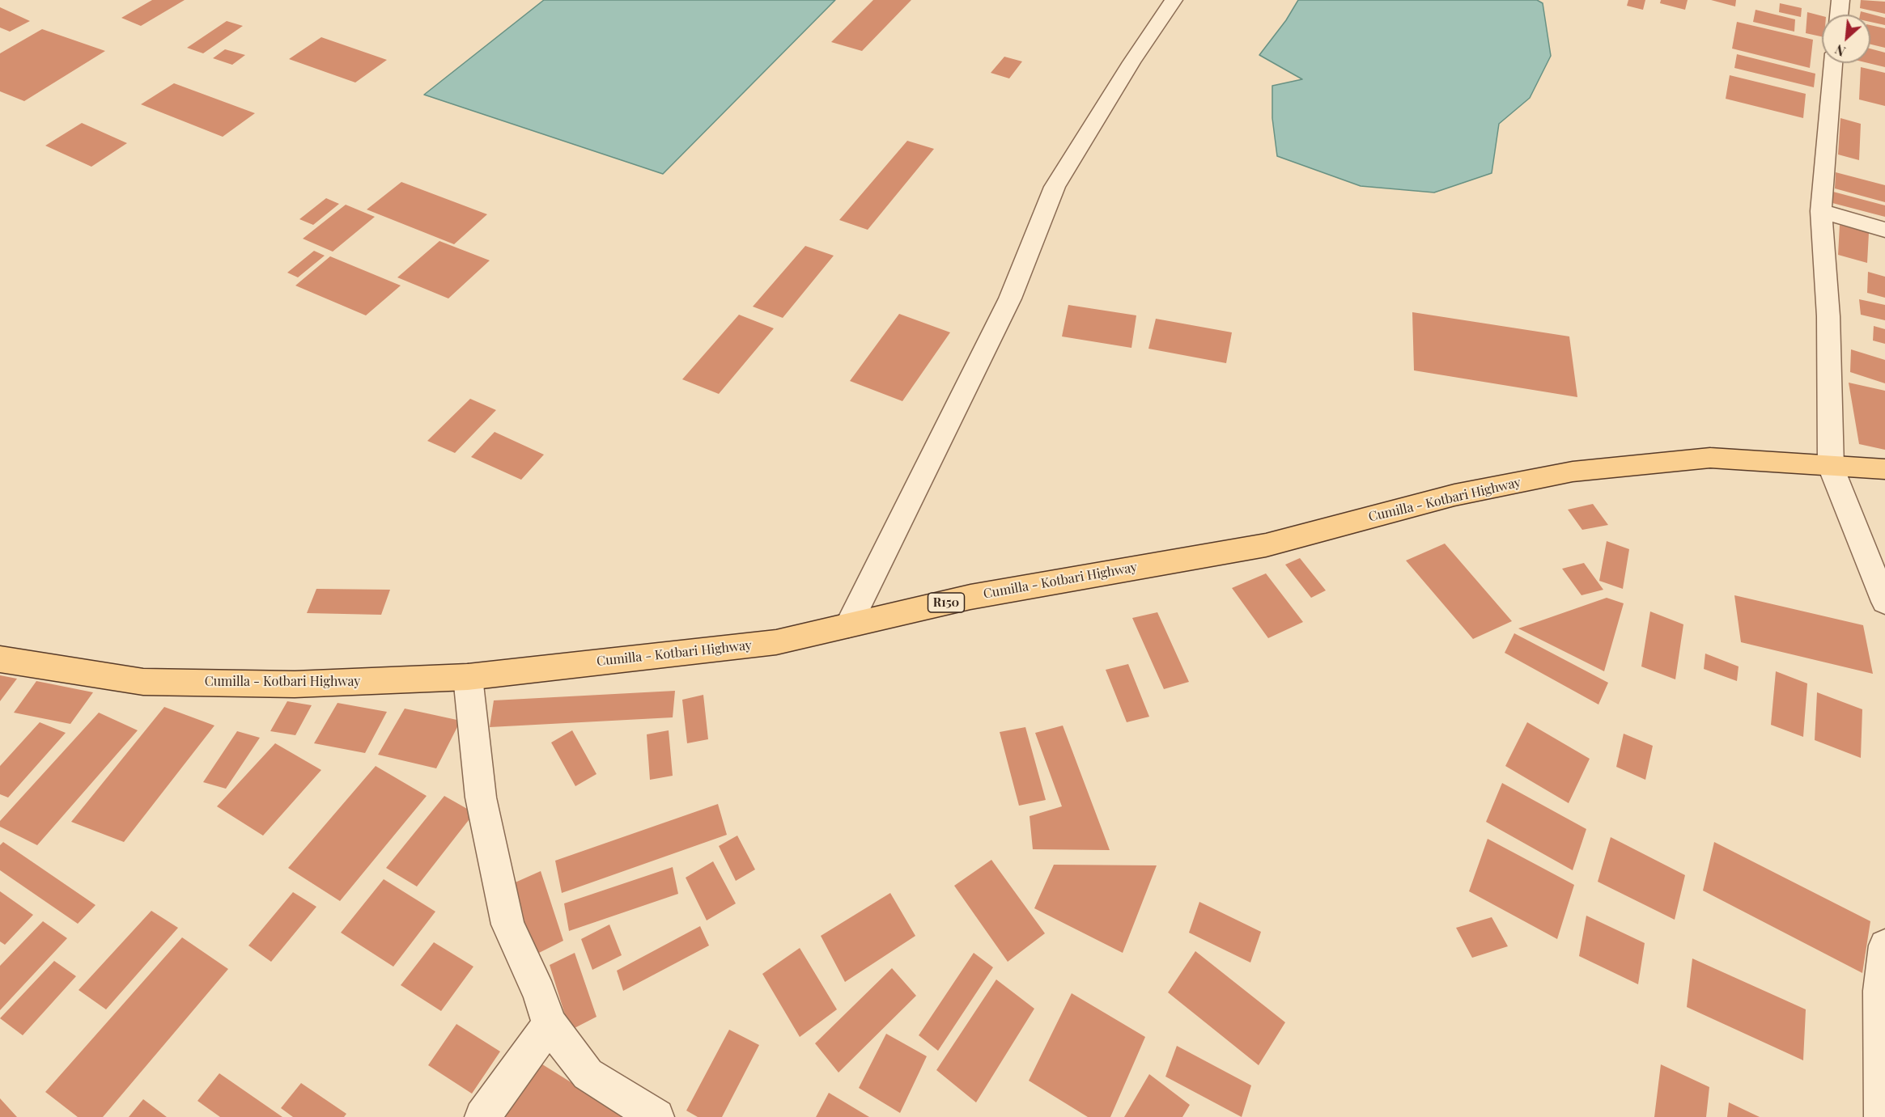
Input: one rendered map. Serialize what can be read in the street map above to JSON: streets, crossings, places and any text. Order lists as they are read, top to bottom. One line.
{"streets":{"main road":["Cumilla - Kotbari Highway","R150"]},"north":"bottom left"}
